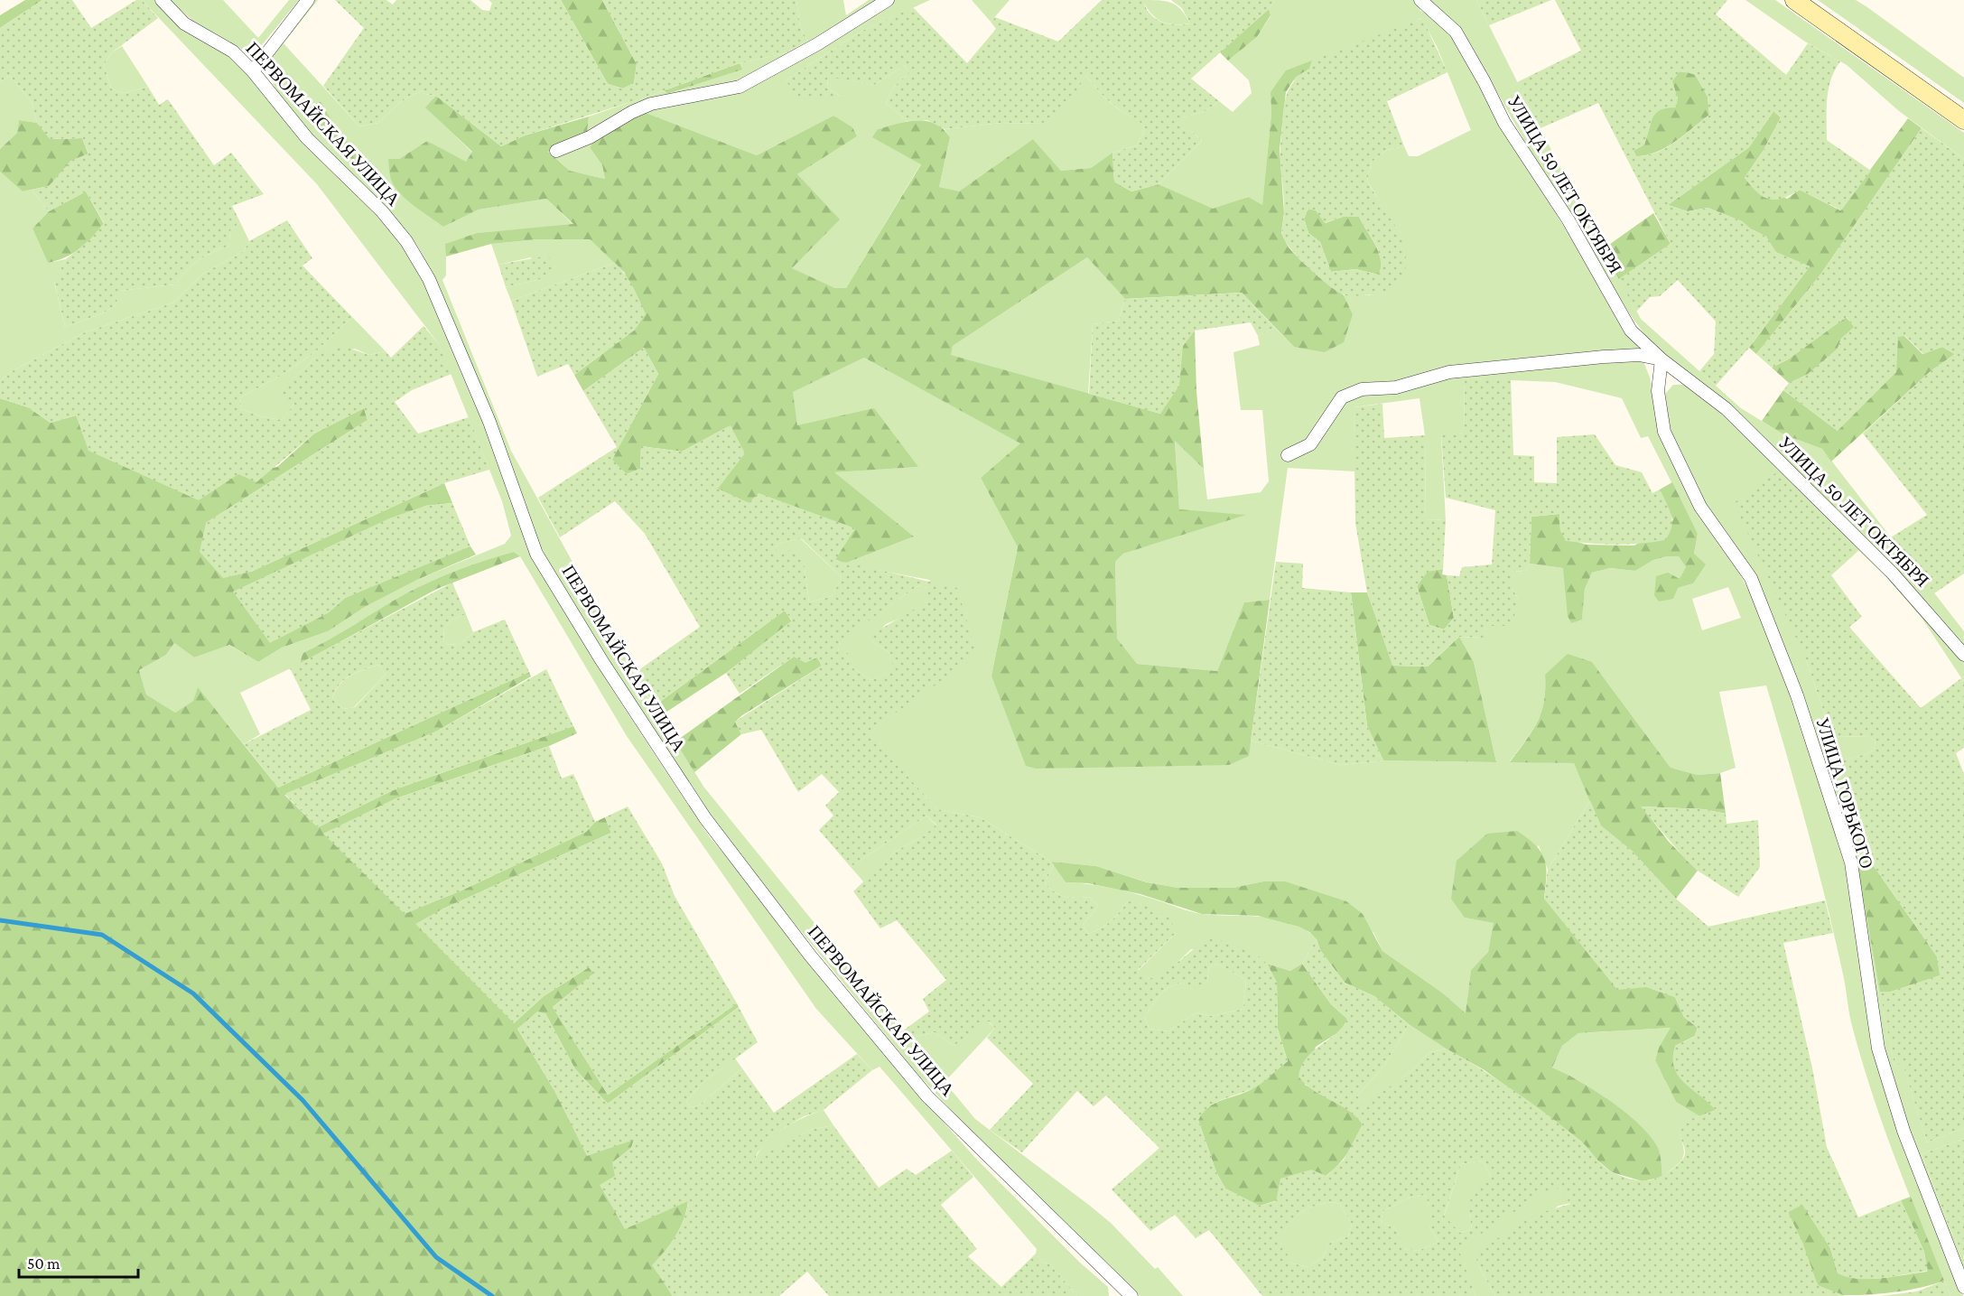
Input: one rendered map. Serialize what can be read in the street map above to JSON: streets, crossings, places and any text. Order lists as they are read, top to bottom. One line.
{"streets":{"street":["ПЕРВОМАЙСКАЯ УЛИЦА","УЛИЦА 50 ЛЕТ ОКТЯБРЯ","УЛИЦА ГОРЬКОГО"]},"crossings":[["УЛИЦА 50 ЛЕТ ОКТЯБРЯ","УЛИЦА ГОРЬКОГО"]],"scale_bar":"50 m"}
